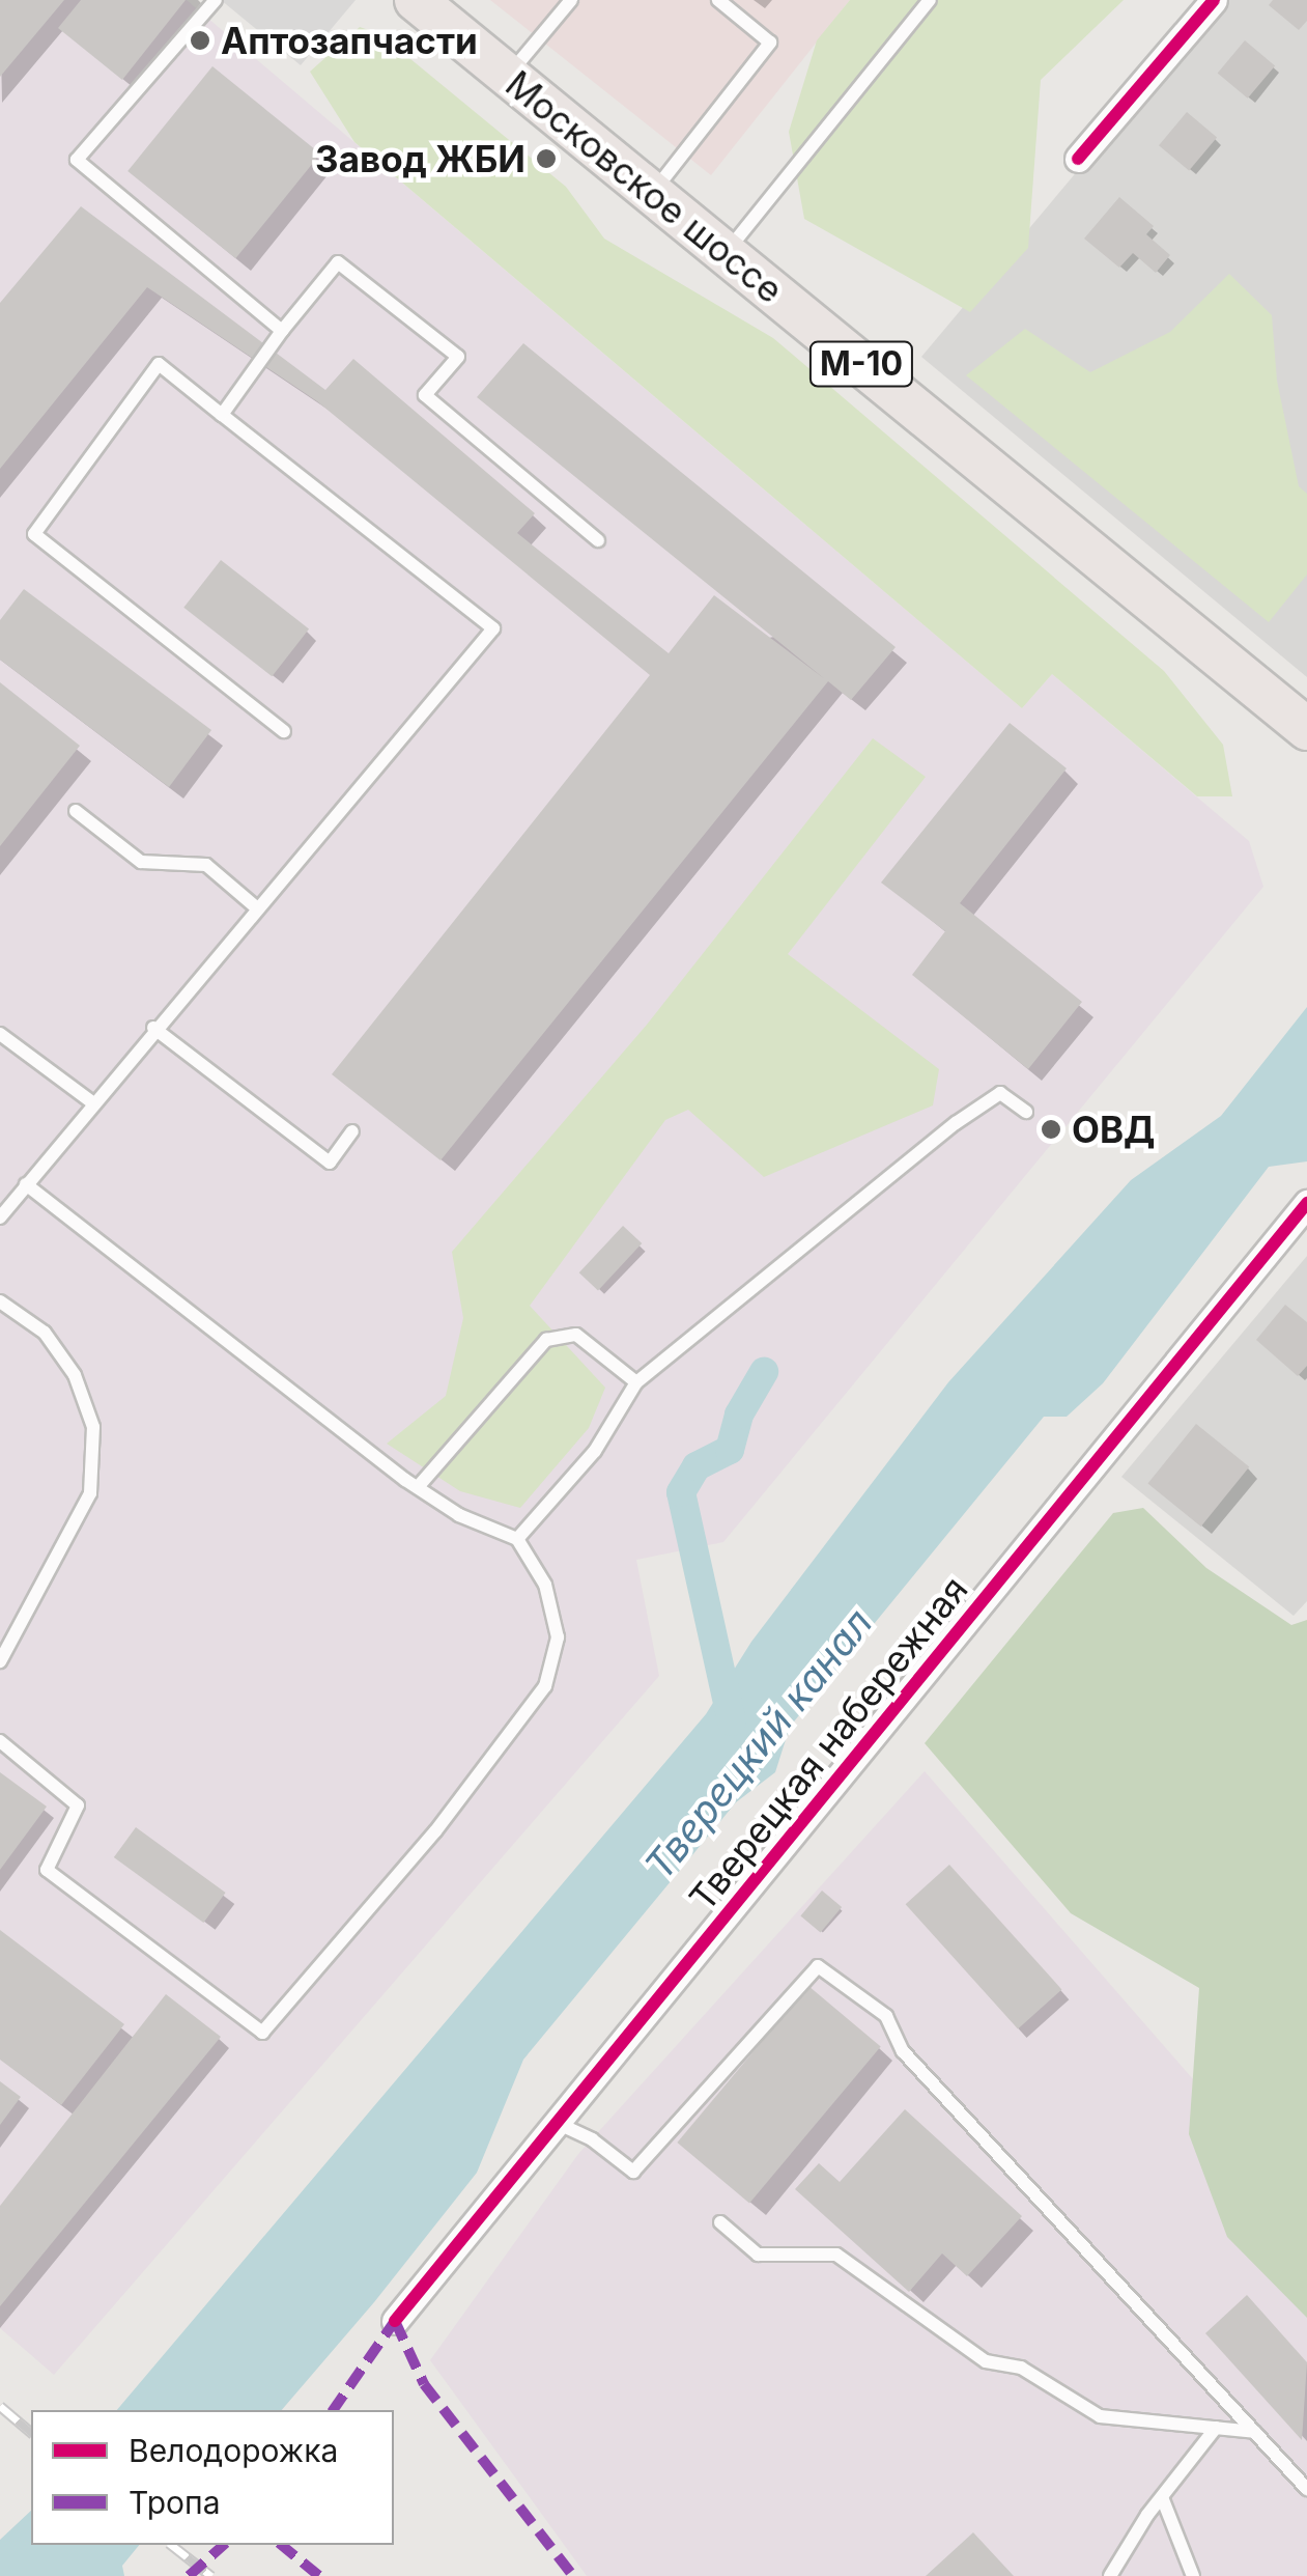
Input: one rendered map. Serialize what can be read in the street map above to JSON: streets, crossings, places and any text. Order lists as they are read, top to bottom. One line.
{"streets":{"highway":["Московское шоссе","М-10"],"street":["Тверецкая набережная"]},"water":["Тверецкий канал"],"places":["Аптозапчасти","Завод ЖБИ","ОВД"],"legend":["Велодорожка","Тропа"]}
